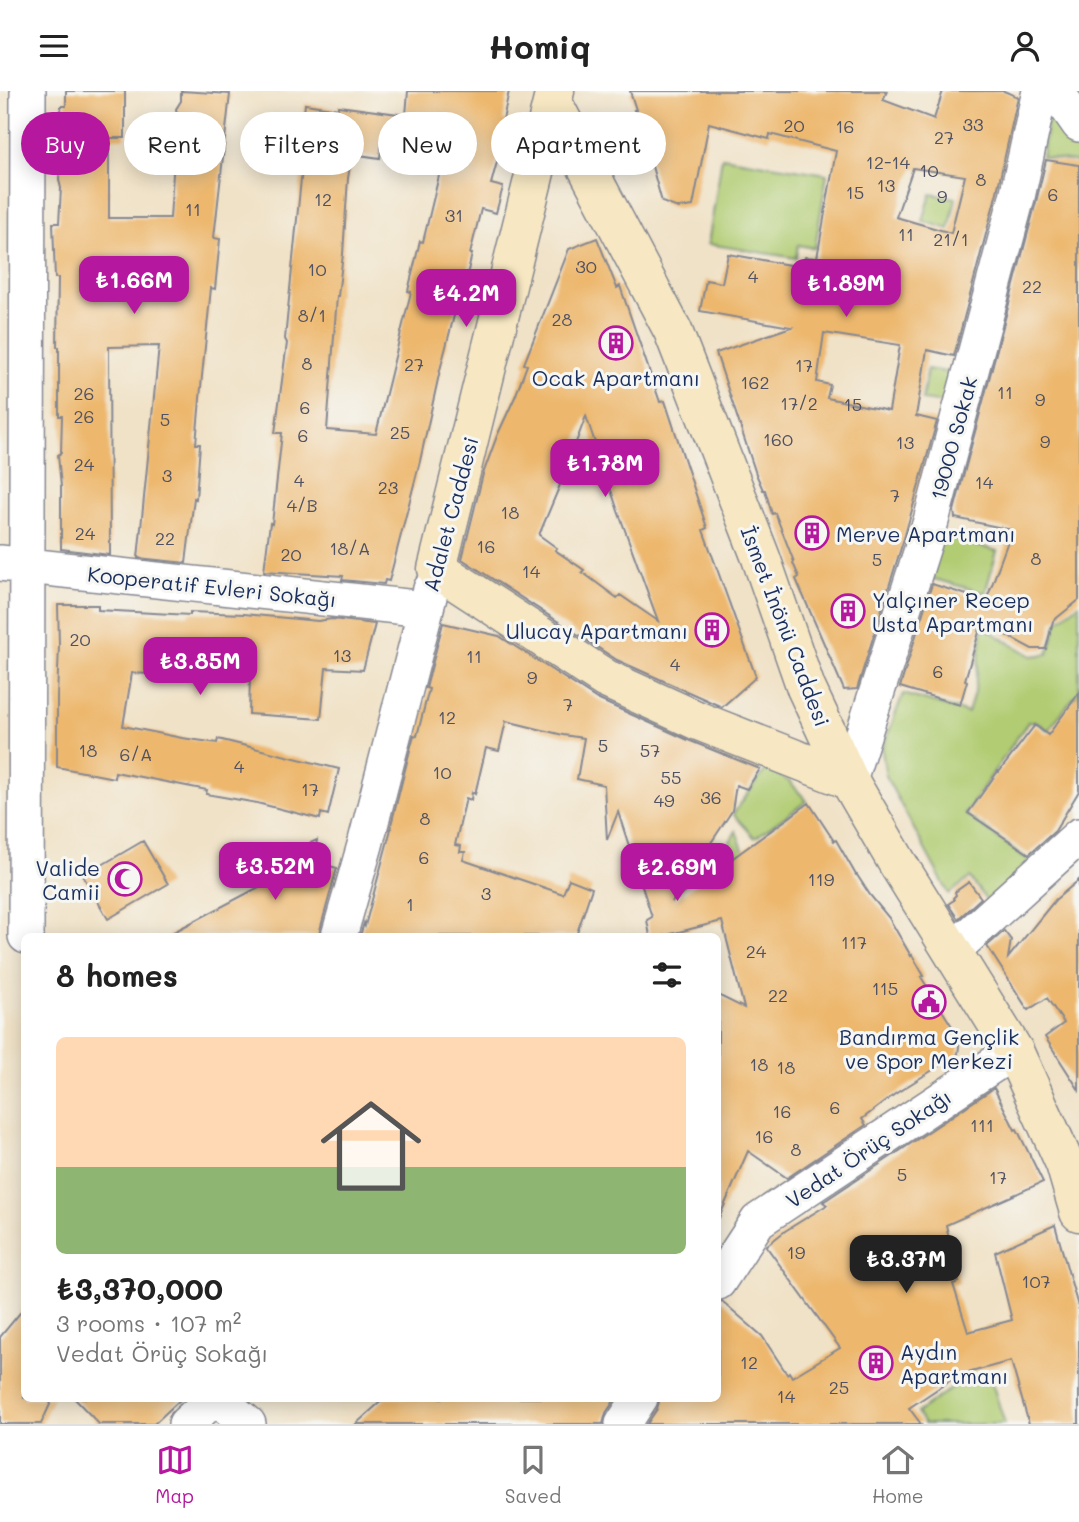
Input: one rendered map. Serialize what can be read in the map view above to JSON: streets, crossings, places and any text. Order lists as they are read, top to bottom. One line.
{"streets":{"main road":["Adalet Caddesi","İsmet İnönü Caddesi"],"street":["19000 Sokak","Kooperatif Evleri Sokağı","Vedat Örüç Sokağı"]},"crossings":[["19000 Sokak","İsmet İnönü Caddesi"],["Adalet Caddesi","Kooperatif Evleri Sokağı"],["Adalet Caddesi","İsmet İnönü Caddesi"],["İsmet İnönü Caddesi","Vedat Örüç Sokağı"]],"places":{"building":["Ocak Apartmanı","Merve Apartmanı","Yalçıner Recep Usta Apartmanı","Ulucay Apartmanı","Aydın Apartmanı"],"mosque":["Valide Camii"],"public building":["Bandırma Gençlik ve Spor Merkezi"]},"house_numbers":["33","20","16","27","12-14","10","8","13","15","6","9","12","11","31","11","21/1","30","10","4","22","8/1","28","8","27","17","162","11","26","9","17/2","15","6","26","5","25","6","160","9","13","24","3","4","14","23","7","4/B","18","24","22","16","18/A","20","8","5","14","20","13","11","4","6","9","7","12","5","18","57","6/A","4","10","55","17","36","49","8","6","119","3","1","117","24","115","22","18","18","6","16","111","16","8","5","17","19","107","12","25","14"],"page":{"header":"Homiq","chip":["Buy","Rent","Filters","New","Apartment"],"price":["₺1.66M","₺1.89M","₺4.2M","₺1.78M","₺3.85M","₺3.52M","₺2.69M","₺3.37M"],"heading":"8 homes","list":[{"name":"₺3,370,000","note":"3 rooms · 107 m² · Vedat Örüç Sokağı"}],"tabs":["Map","Saved","Home"]}}
